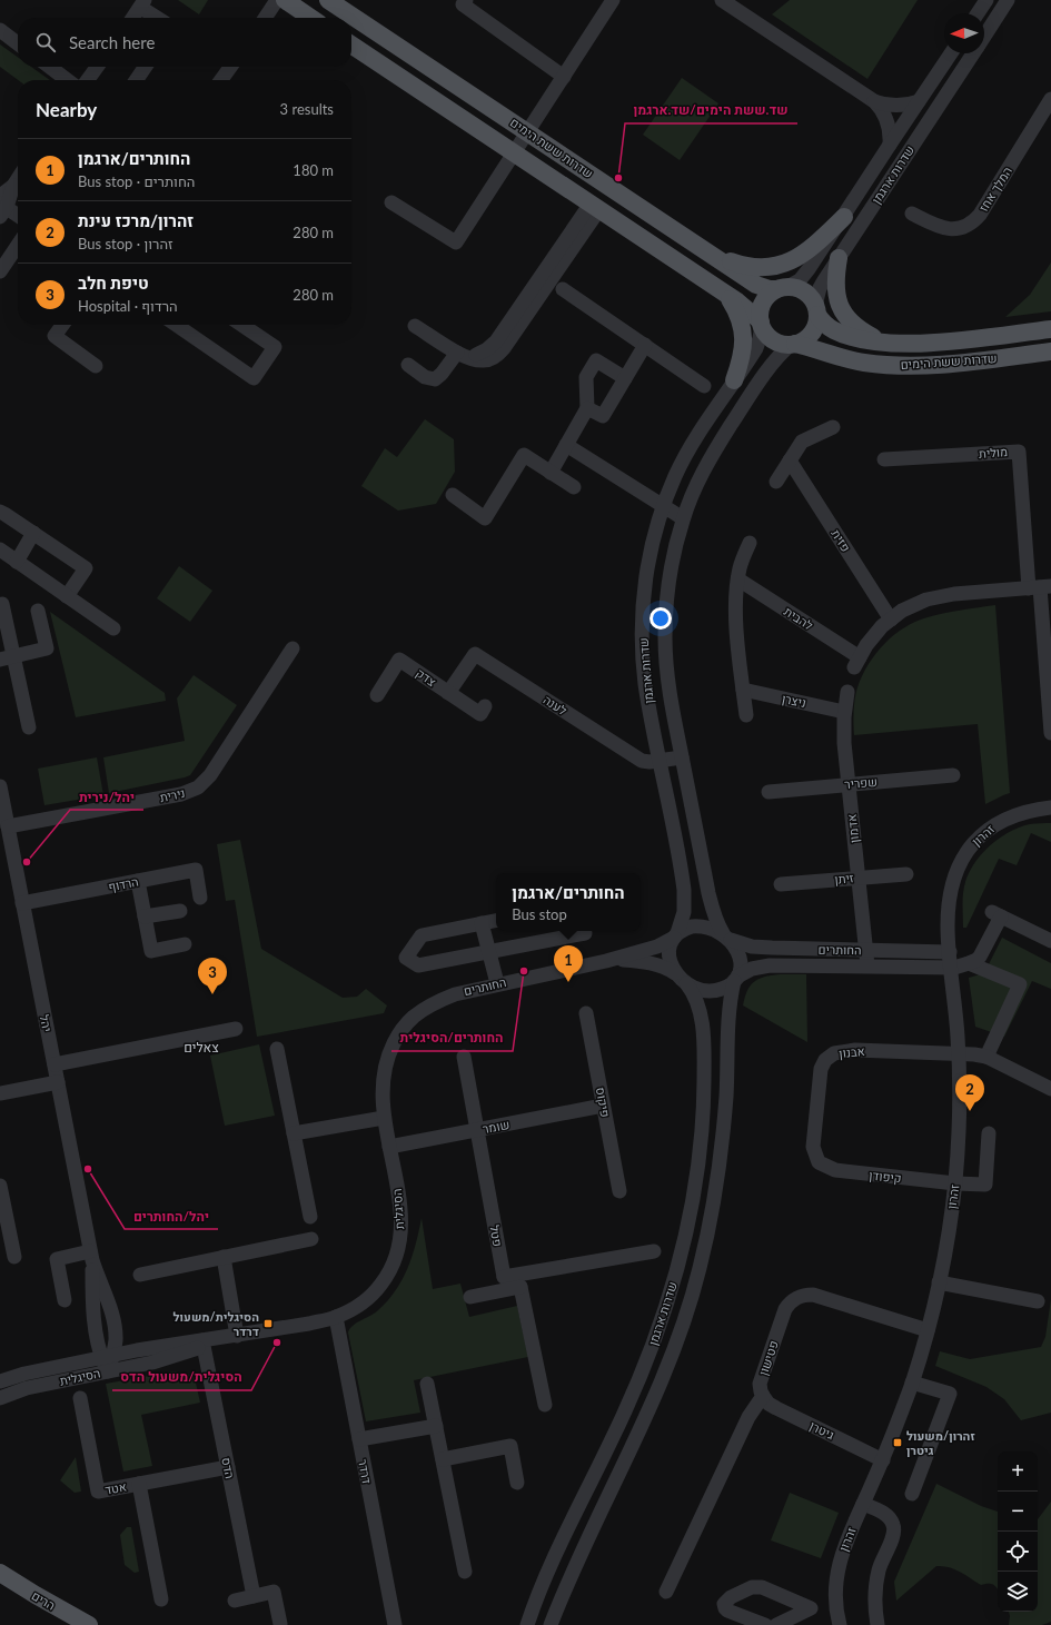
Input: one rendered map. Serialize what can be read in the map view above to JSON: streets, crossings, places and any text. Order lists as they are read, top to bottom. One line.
{"streets":{"main road":["שדרות ששת הימים","הרים"],"street":["שדרות ארגמן","המלך אחז","מולית","פזית","להבית","צדק","ניצרן","לענה","שפריר","נירית","אדמון","זהרון","זיתן","הרדוף","החותרים","יהל","אבנון","פיקוס","שומר","קיפודן","הסיגלית","פטל","פטישון","גיטרן","הדס","דרדר","אטד"]},"crossings":[["שדרות ששת הימים","שדרות ארגמן"],["שדרות ארגמן","לענה"],["שדרות ארגמן","החותרים"],["פזית","להבית"],["צדק","לענה"],["ניצרן","אדמון"],["שפריר","אדמון"],["נירית","יהל"],["אדמון","זיתן"],["אדמון","החותרים"],["זהרון","החותרים"],["זהרון","אבנון"],["זהרון","קיפודן"],["זהרון","פטישון"],["זהרון","גיטרן"],["הרדוף","יהל"],["החותרים","הסיגלית"],["יהל","הסיגלית"],["אבנון","קיפודן"],["פיקוס","שומר"],["שומר","הסיגלית"],["שומר","פטל"],["הסיגלית","הדס"],["הסיגלית","דרדר"],["פטישון","גיטרן"],["הדס","אטד"]],"districts":["צאלים"],"places":{"other":["שד.ששת הימים/שד.ארגמן","יהל/נירית","החותרים/הסיגלית","יהל/החותרים","הסיגלית/משעול הדס"],"transit":["הסיגלית/משעול דרדר","זהרון/משעול גיטרן"]},"north":"left","page":{"search":"Search here","heading":["Nearby","3 results"],"list":[{"mark":"1","name":"החותרים/ארגמן","note":"Bus stop · החותרים","value":"180 m"},{"mark":"2","name":"זהרון/מרכז עינת","note":"Bus stop · זהרון","value":"280 m"},{"mark":"3","name":"טיפת חלב","note":"Hospital · הרדוף","value":"280 m"}],"popup":["החותרים/ארגמן","Bus stop"],"pins":["1","3","2"],"map_buttons":["+","−"]}}
